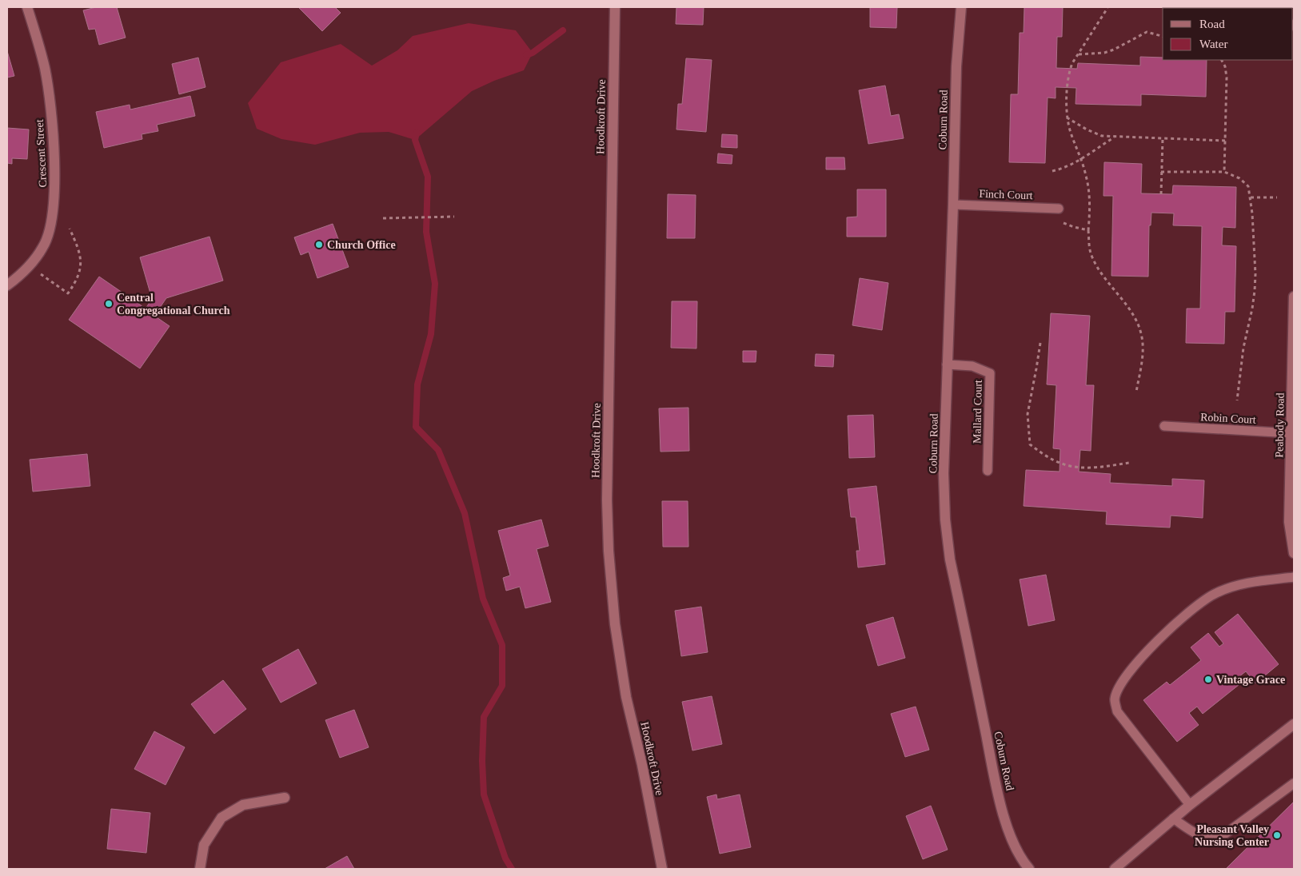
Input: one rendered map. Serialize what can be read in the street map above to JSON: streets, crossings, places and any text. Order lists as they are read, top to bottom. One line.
{"streets":{"street":["Hoodkroft Drive","Coburn Road","Crescent Street","Peabody Road"],"lane":["Finch Court","Mallard Court","Robin Court"]},"crossings":[["Coburn Road","Finch Court"],["Coburn Road","Mallard Court"],["Robin Court","Peabody Road"]],"places":["Church Office","Central Congregational Church","Vintage Grace","Pleasant Valley Nursing Center"],"legend":["Road","Water"]}
